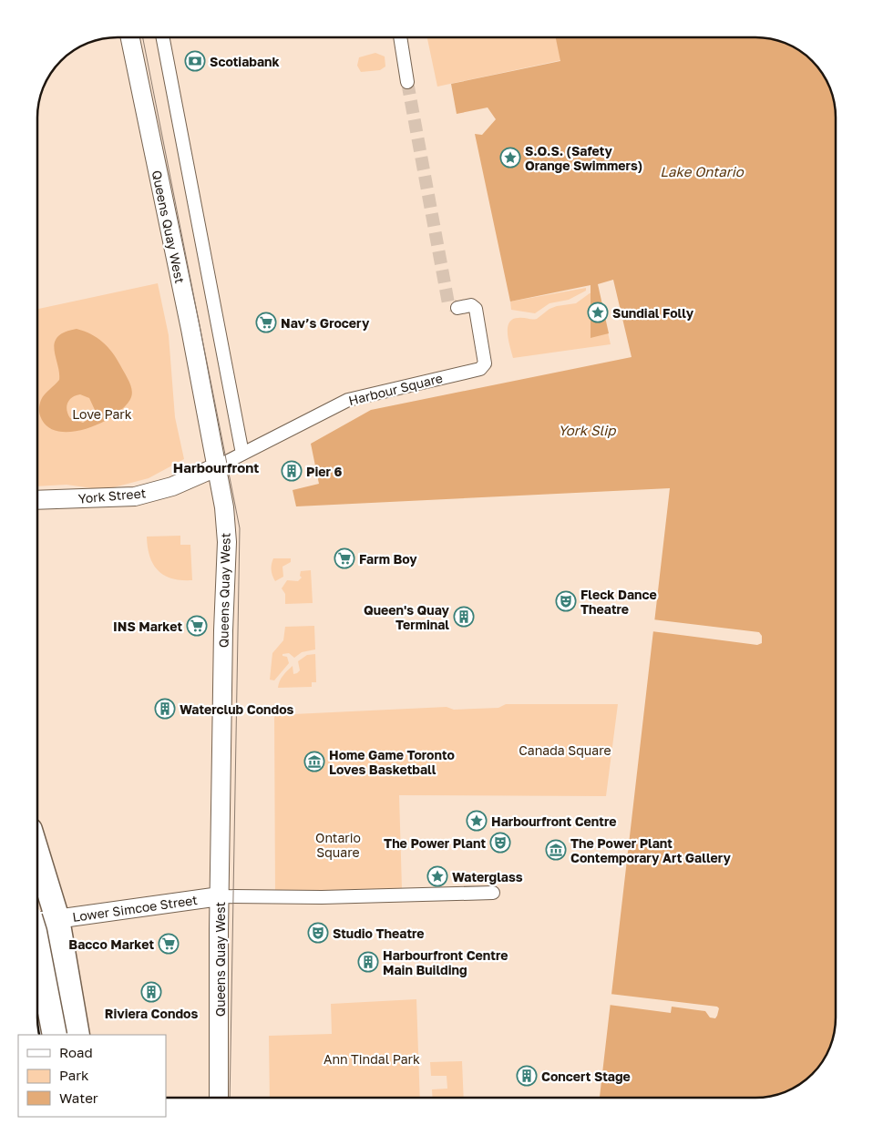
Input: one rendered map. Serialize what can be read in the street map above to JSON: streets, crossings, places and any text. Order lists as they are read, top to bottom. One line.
{"streets":{"main road":["Queens Quay West","York Street","Lower Simcoe Street"],"street":["Harbour Square"]},"crossings":[["Queens Quay West","Harbour Square"],["Queens Quay West","York Street"],["Queens Quay West","Lower Simcoe Street"],["Harbour Square","York Street"]],"districts":["Harbourfront"],"water":["Lake Ontario","York Slip"],"parks":["Love Park","Canada Square","Ontario Square","Ann Tindal Park"],"places":{"bank":["Scotiabank"],"place":["S.O.S. (Safety Orange Swimmers)","Sundial Folly","Harbourfront Centre","Waterglass"],"supermarket":["Nav’s Grocery","Farm Boy","INS Market","Bacco Market"],"building":["Pier 6","Queen's Quay Terminal","Waterclub Condos","Harbourfront Centre Main Building","Riviera Condos","Concert Stage"],"theatre":["Fleck Dance Theatre","The Power Plant","Studio Theatre"],"museum":["Home Game Toronto Loves Basketball","The Power Plant Contemporary Art Gallery"]},"legend":["Road","Park","Water"]}
